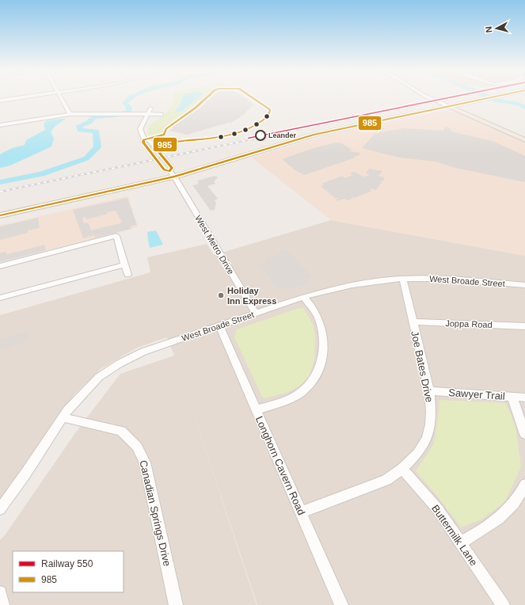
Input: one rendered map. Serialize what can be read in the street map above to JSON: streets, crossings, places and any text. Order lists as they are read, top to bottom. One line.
{"streets":{"street":["West Metro Drive","West Broade Street","Joppa Road","Joe Bates Drive","Sawyer Trail","Longhorn Cavern Road","Canadian Springs Drive","Buttermilk Lane"]},"crossings":[["West Metro Drive","West Broade Street"],["West Broade Street","Joe Bates Drive"],["West Broade Street","Longhorn Cavern Road"],["West Broade Street","Canadian Springs Drive"],["Joppa Road","Joe Bates Drive"],["Joe Bates Drive","Sawyer Trail"],["Joe Bates Drive","Longhorn Cavern Road"],["Joe Bates Drive","Buttermilk Lane"]],"places":["Leander","Holiday Inn Express"],"lines":["rail line 550","transit line 985"],"legend":["Railway 550","985"],"north":"left"}
